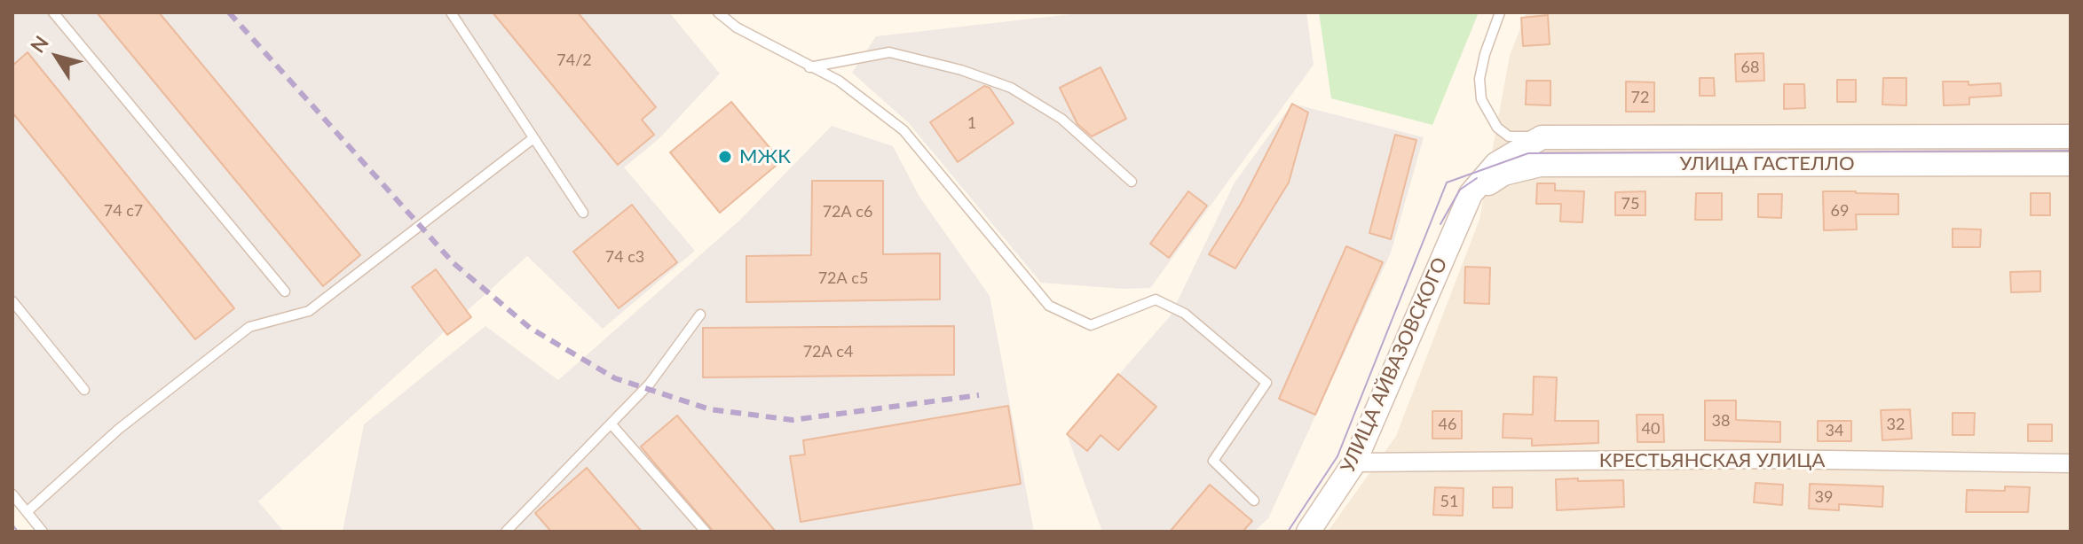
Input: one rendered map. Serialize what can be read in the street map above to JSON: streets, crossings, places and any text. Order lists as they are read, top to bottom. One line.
{"streets":{"street":["УЛИЦА ГАСТЕЛЛО","УЛИЦА АЙВАЗОВСКОГО","КРЕСТЬЯНСКАЯ УЛИЦА"]},"crossings":[["УЛИЦА ГАСТЕЛЛО","УЛИЦА АЙВАЗОВСКОГО"],["УЛИЦА АЙВАЗОВСКОГО","КРЕСТЬЯНСКАЯ УЛИЦА"]],"places":["МЖК"],"house_numbers":["74/2","68","72","1","75","74 с7","69","72А с6","74 с3","72А с5","72А с4","38","46","32","40","34","39","51"],"north":"top left"}
